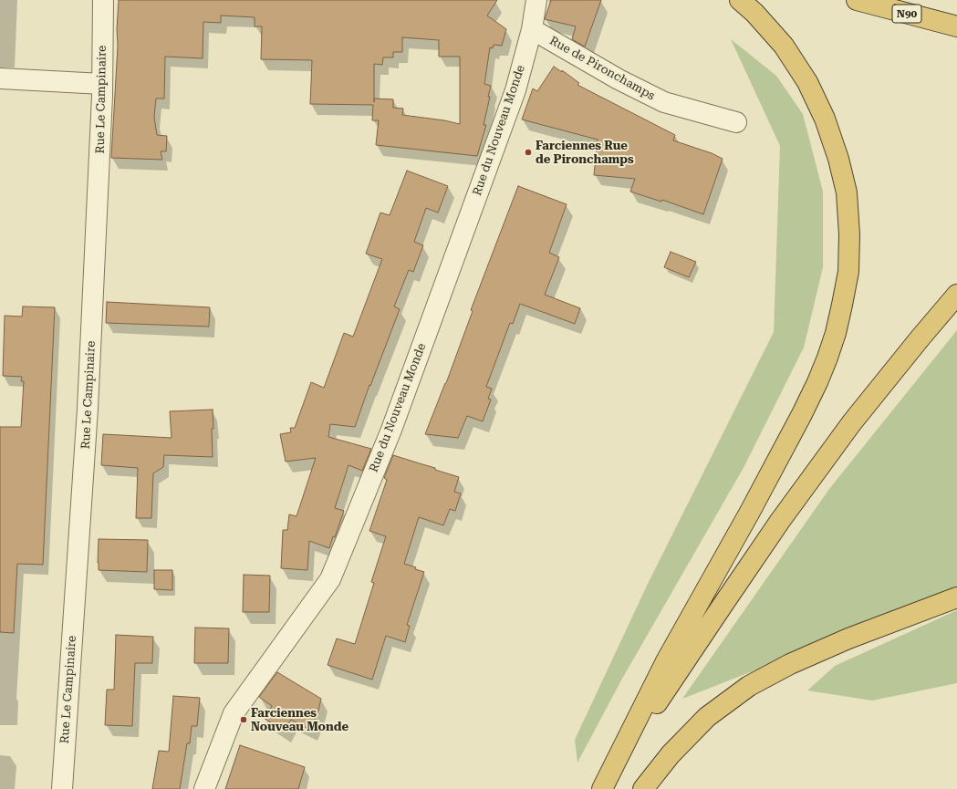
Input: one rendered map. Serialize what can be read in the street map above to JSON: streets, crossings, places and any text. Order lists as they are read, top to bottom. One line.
{"streets":{"highway":["N90"],"street":["Rue de Pironchamps","Rue Le Campinaire","Rue du Nouveau Monde"]},"crossings":[["Rue de Pironchamps","Rue du Nouveau Monde"]],"places":["Farciennes Rue de Pironchamps","Farciennes Nouveau Monde"]}
